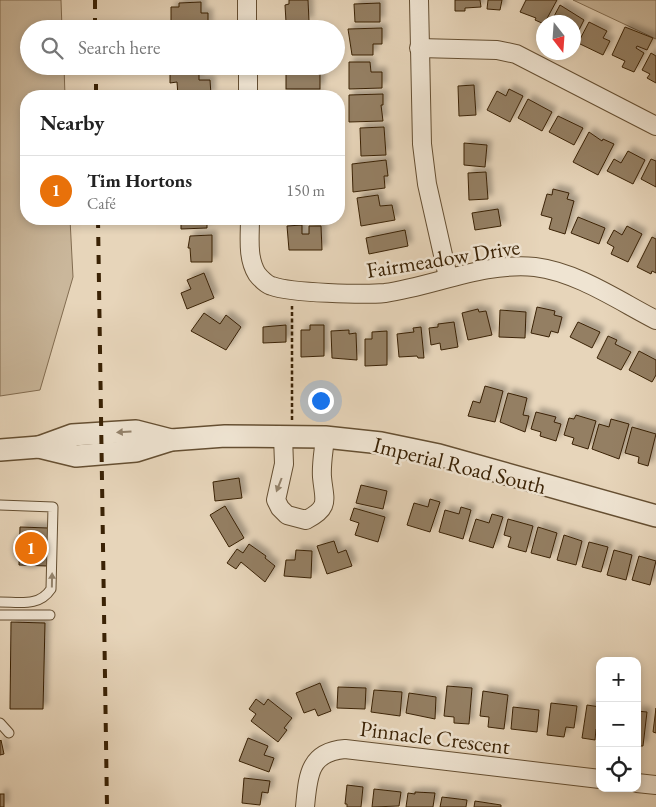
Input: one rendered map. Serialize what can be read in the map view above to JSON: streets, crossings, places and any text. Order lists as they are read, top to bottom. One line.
{"streets":{"street":["Fairmeadow Drive","Imperial Road South","Pinnacle Crescent"]},"north":"bottom","page":{"search":"Search here","heading":"Nearby","list":[{"mark":"1","name":"Tim Hortons","note":"Café","value":"150 m"}],"pins":"1","map_buttons":["+","−"]}}
